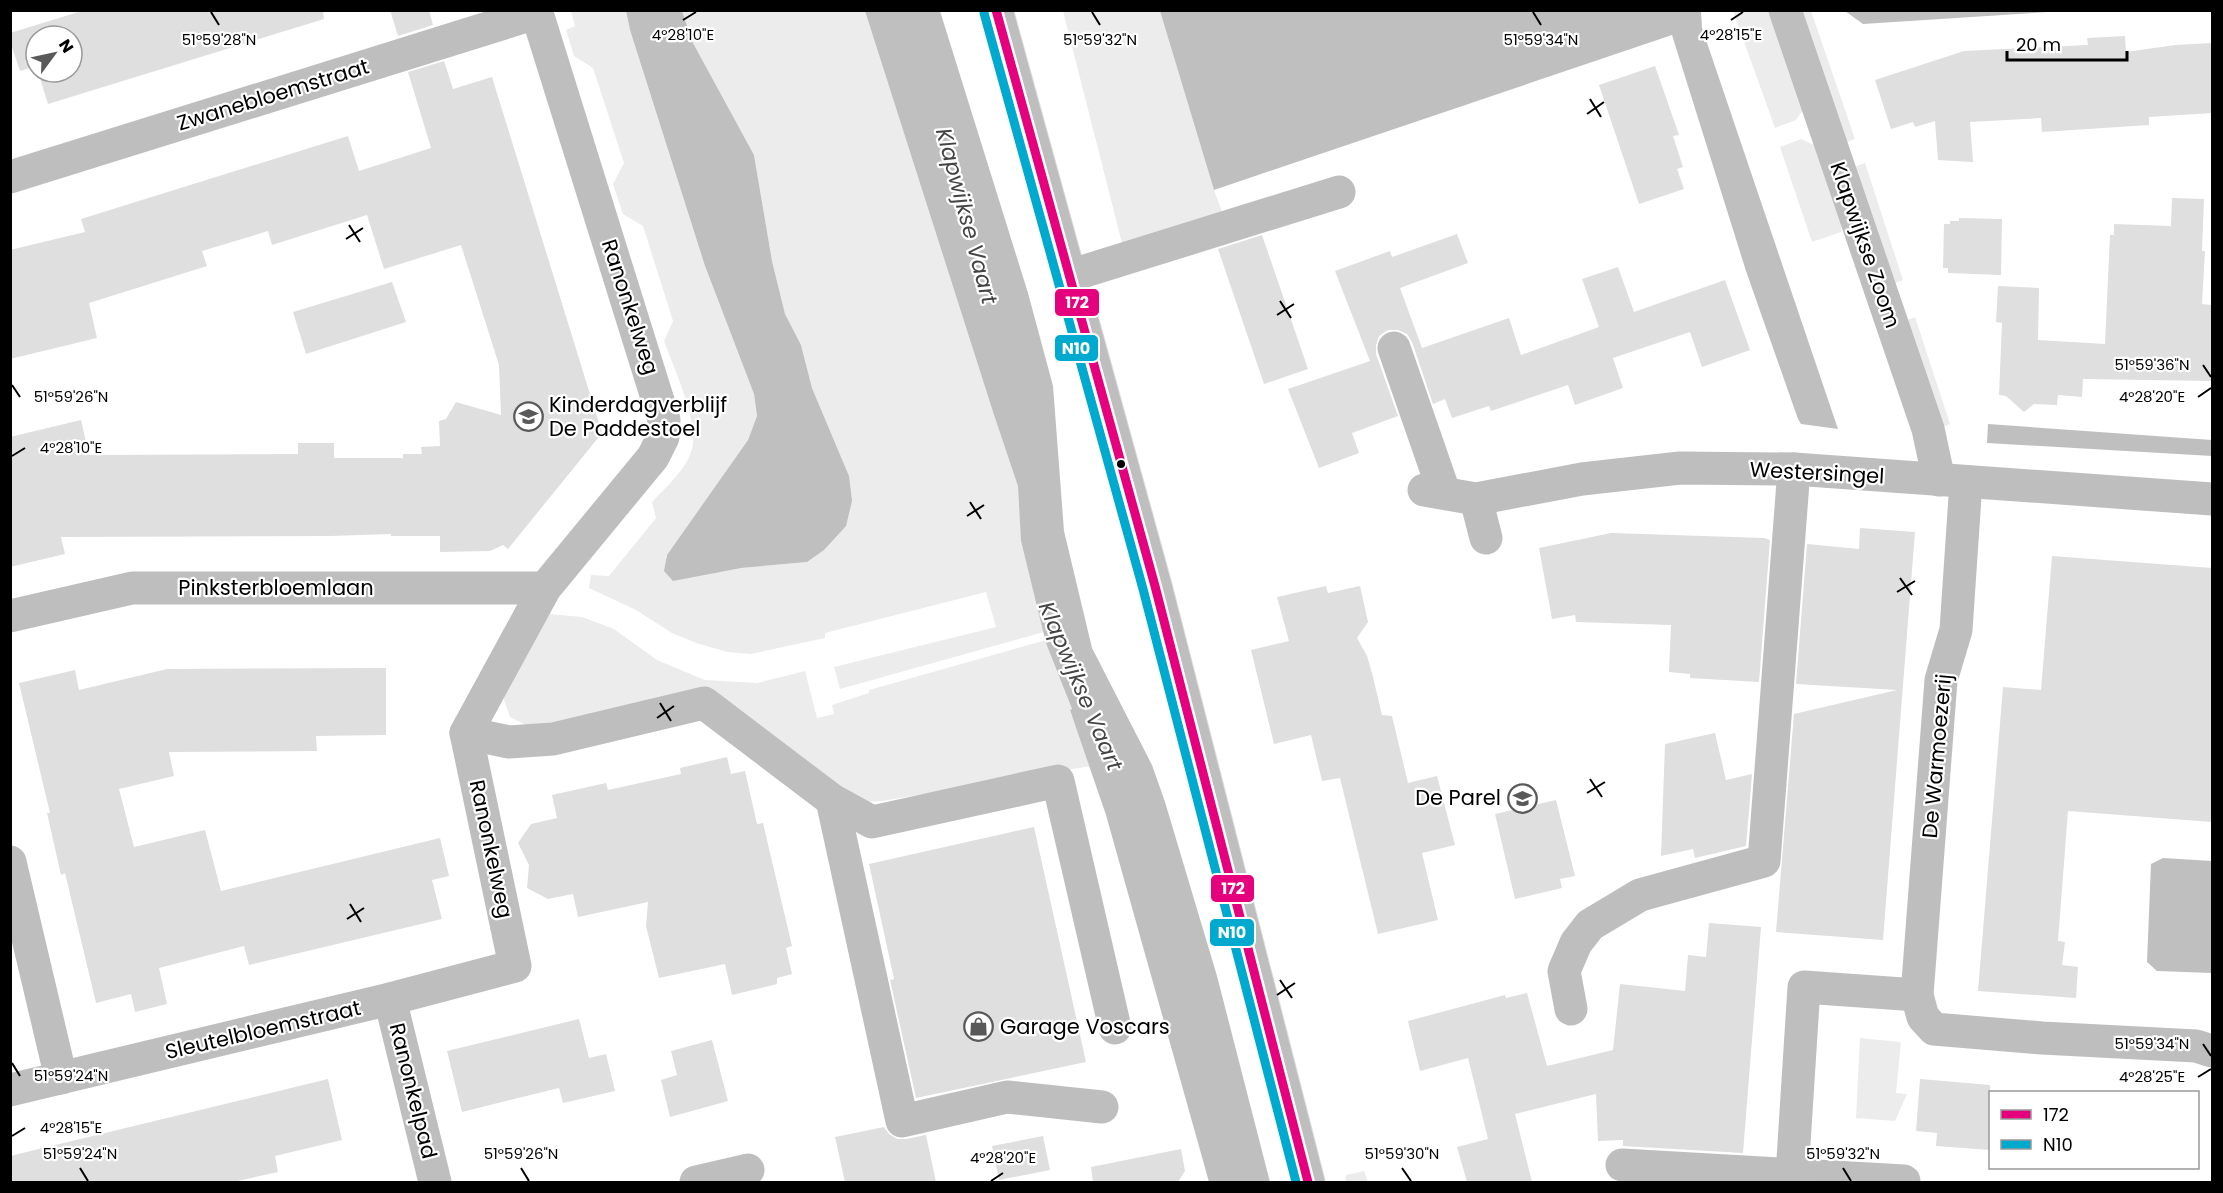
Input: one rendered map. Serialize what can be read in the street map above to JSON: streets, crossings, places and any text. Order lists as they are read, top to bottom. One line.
{"streets":{"street":["Zwanebloemstraat","Klapwijkse Zoom","Ranonkelweg","Westersingel","Pinksterbloemlaan","De Warmoezerij","Sleutelbloemstraat","Ranonkelpad"]},"crossings":[["Zwanebloemstraat","Ranonkelweg"],["Klapwijkse Zoom","Westersingel"],["Klapwijkse Zoom","De Warmoezerij"],["Ranonkelweg","Pinksterbloemlaan"],["Ranonkelweg","Sleutelbloemstraat"],["Westersingel","De Warmoezerij"],["Sleutelbloemstraat","Ranonkelpad"]],"water":["Klapwijkse Vaart"],"places":{"school or university":["Kinderdagverblijf De Paddestoel","De Parel"],"shop":["Garage Voscars"]},"lines":["transit line 172","transit line N10"],"legend":["172","N10"],"scale_bar":"20 m","north":"top right","coordinates":["4°28'10\"E","4°28'15\"E","51°59'28\"N","51°59'32\"N","51°59'34\"N","51°59'36\"N","4°28'20\"E","51°59'26\"N","51°59'24\"N","4°28'25\"E","51°59'30\"N"]}
